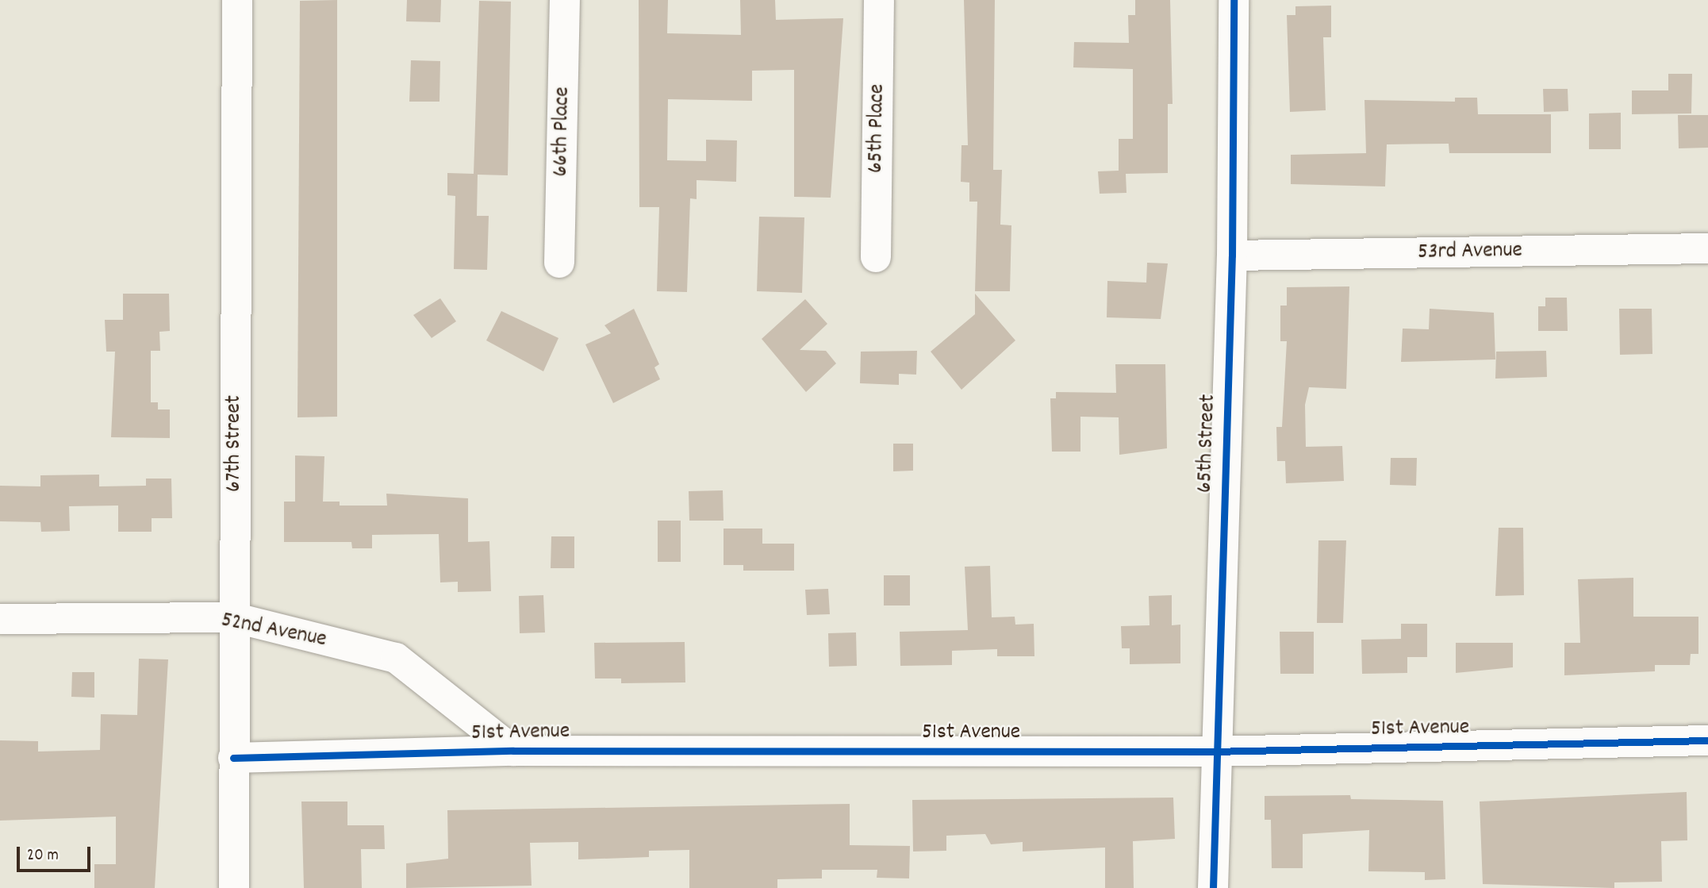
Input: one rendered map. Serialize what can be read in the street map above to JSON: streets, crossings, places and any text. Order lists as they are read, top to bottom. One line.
{"streets":{"street":["65th Place","66th Place","53rd Avenue","67th Street","65th Street","52nd Avenue","51st Avenue"]},"crossings":[["53rd Avenue","65th Street"],["67th Street","52nd Avenue"],["67th Street","51st Avenue"],["65th Street","51st Avenue"],["52nd Avenue","51st Avenue"]],"scale_bar":"20 m"}
